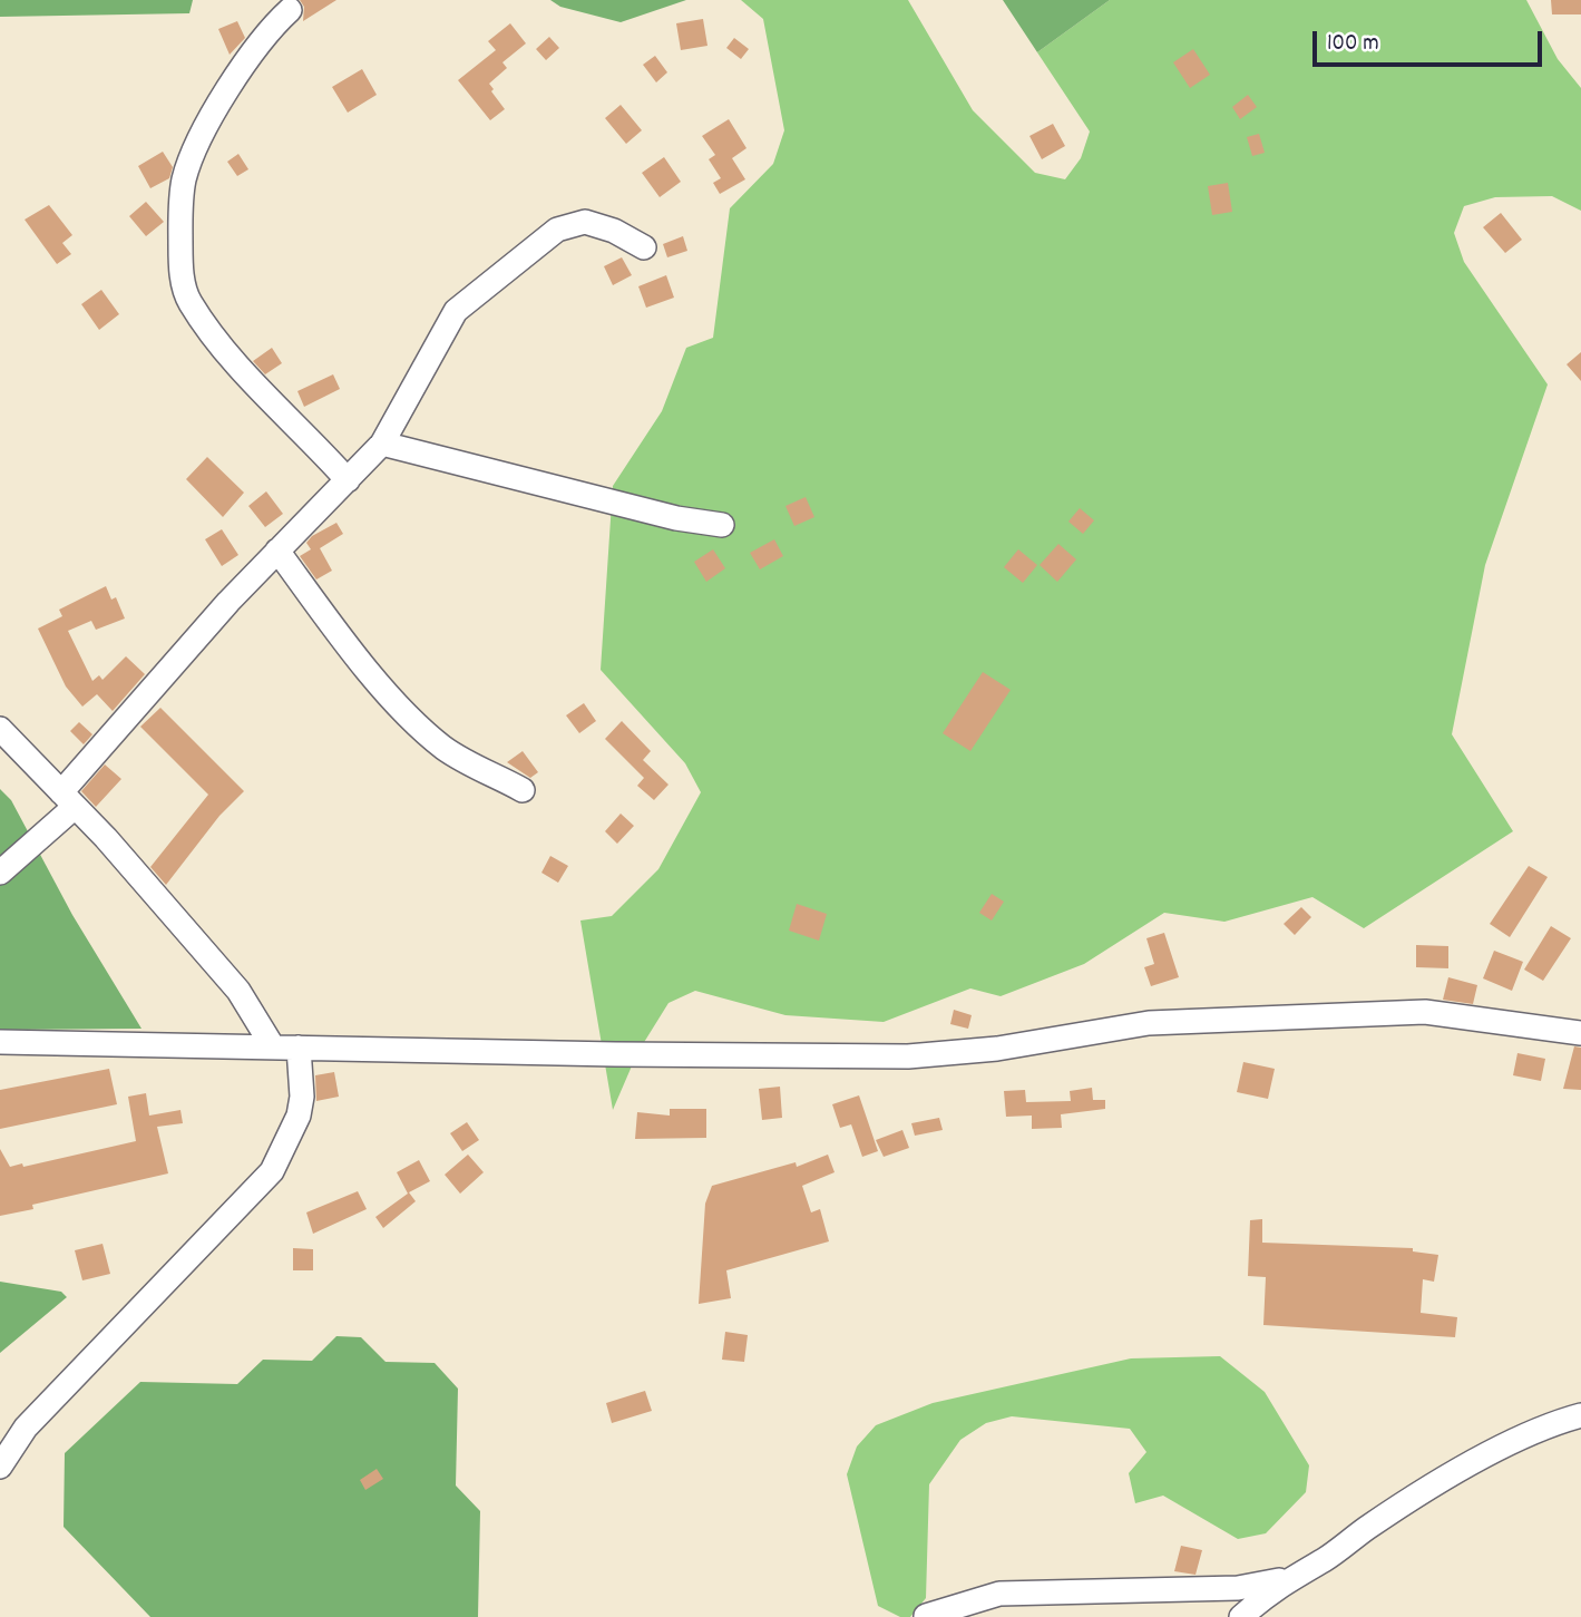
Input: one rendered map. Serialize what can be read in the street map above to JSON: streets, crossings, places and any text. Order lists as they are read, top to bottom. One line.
{"scale_bar":"100 m"}
